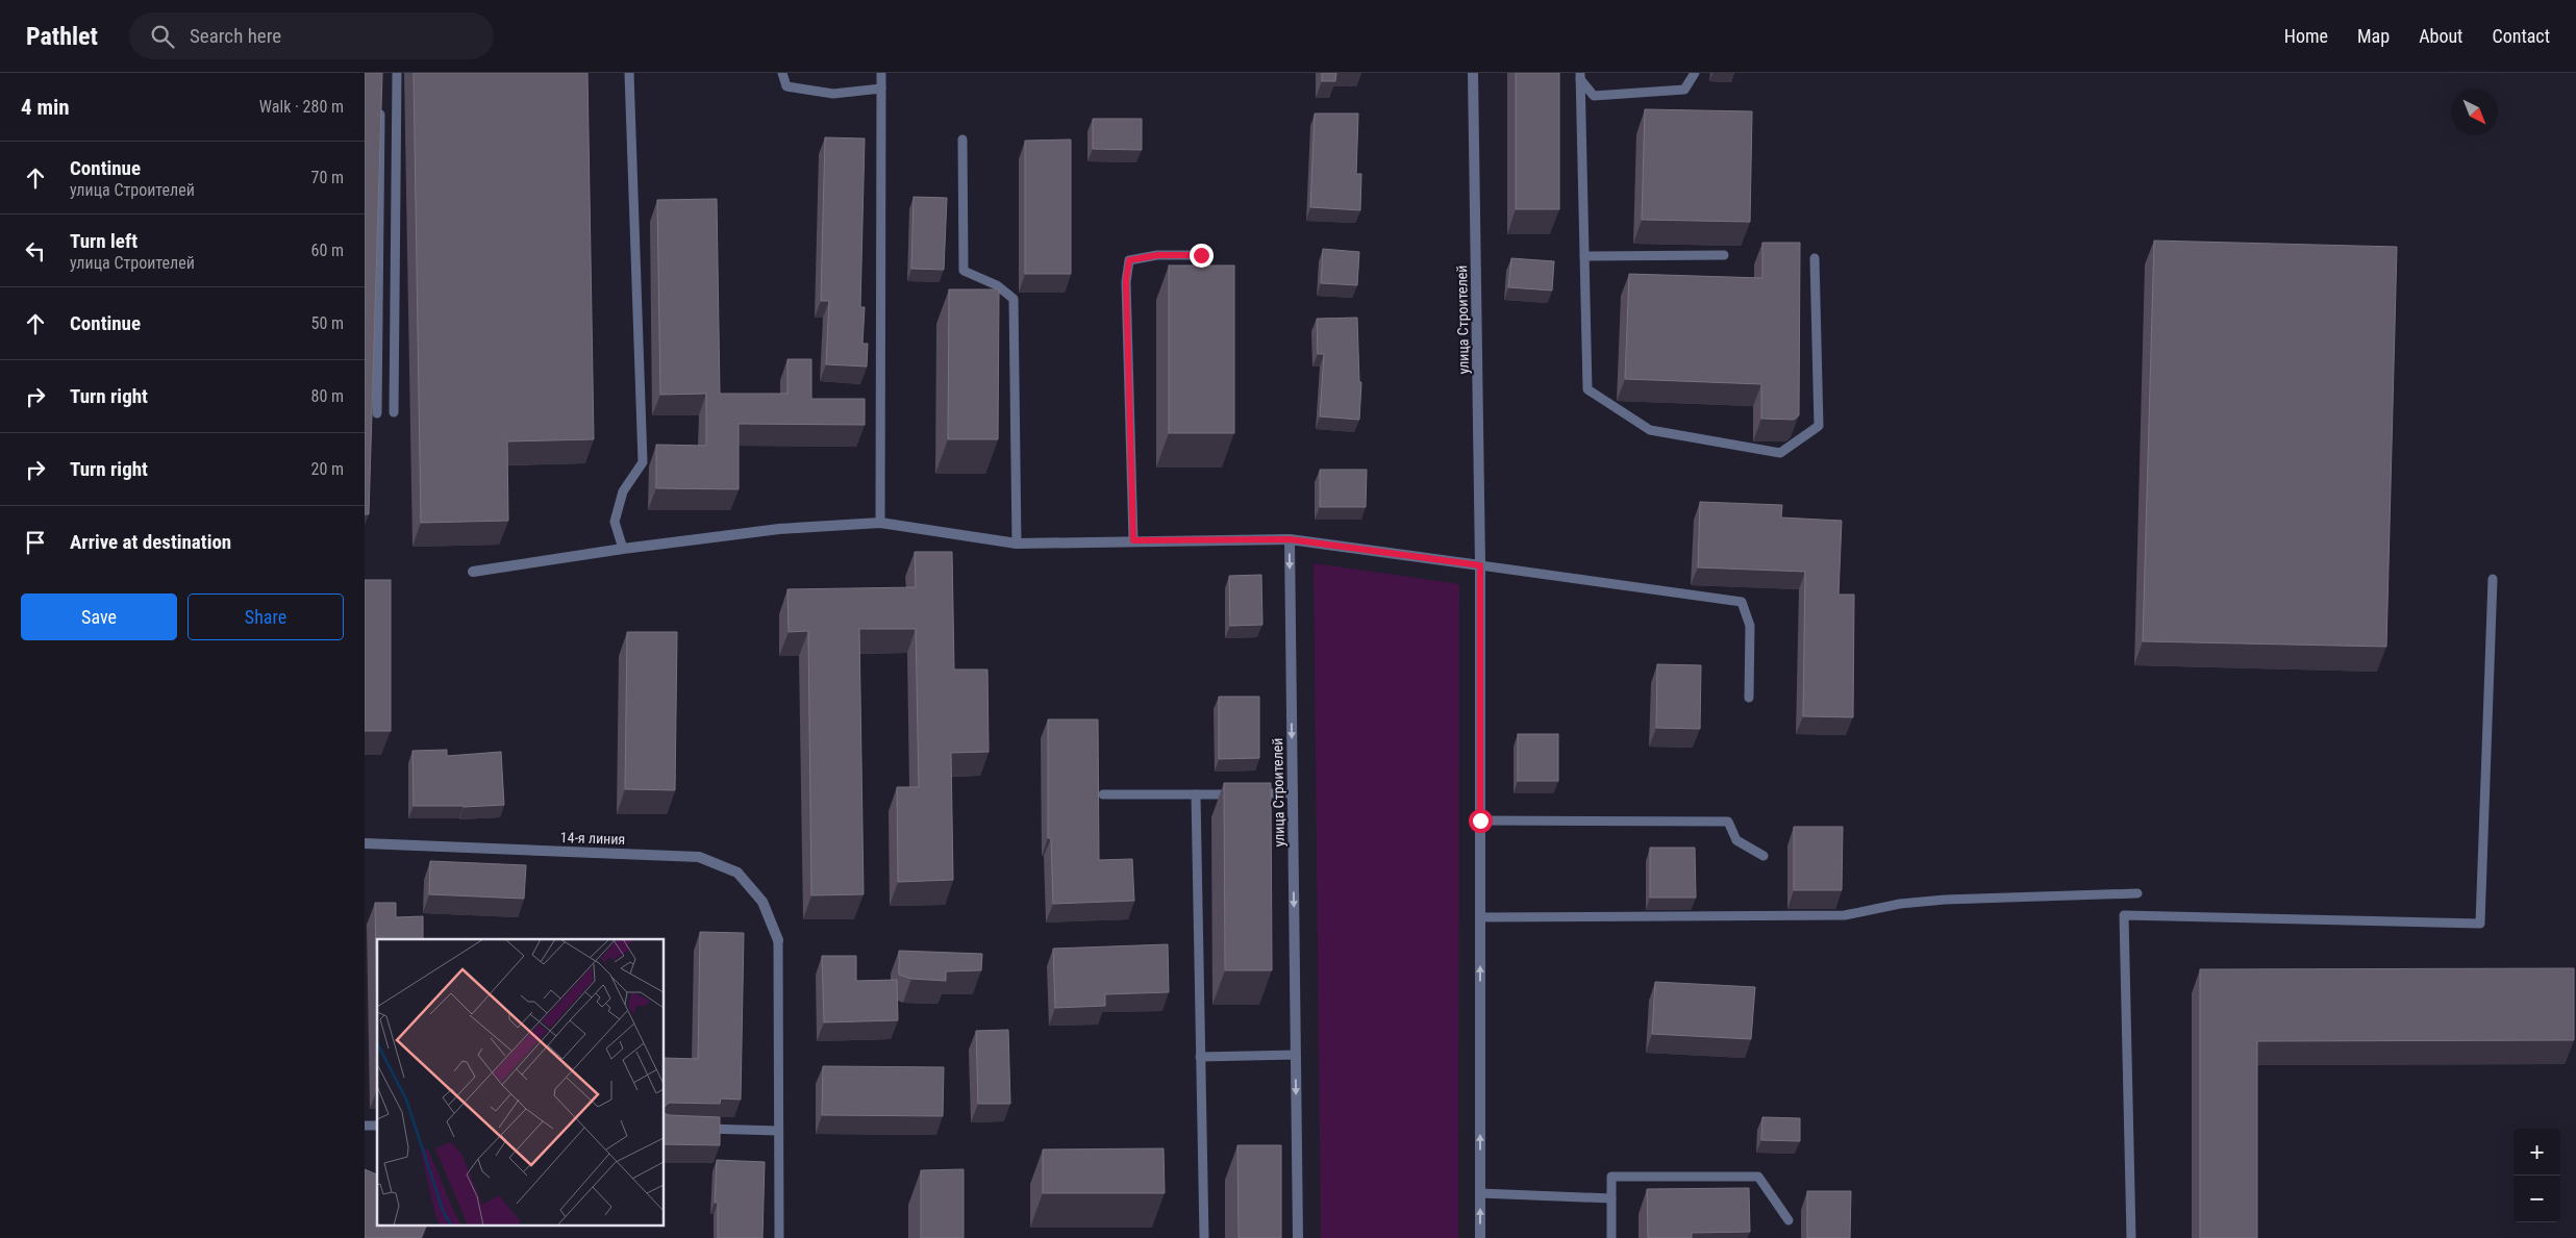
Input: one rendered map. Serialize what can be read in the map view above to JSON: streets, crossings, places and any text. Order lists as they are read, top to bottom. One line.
{"streets":{"street":["улица Строителей","14-я линия"]},"north":"bottom right","page":{"header":"Pathlet","search":"Search here","nav":["Home","Map","About","Contact"],"heading":["4 min","Walk · 280 m"],"list":[["Continue","улица Строителей","70 m"],["Turn left","улица Строителей","60 m"],["Continue","50 m"],["Turn right","80 m"],["Turn right","20 m"],"Arrive at destination"],"buttons":["Save","Share"],"map_buttons":["+","−"]}}
